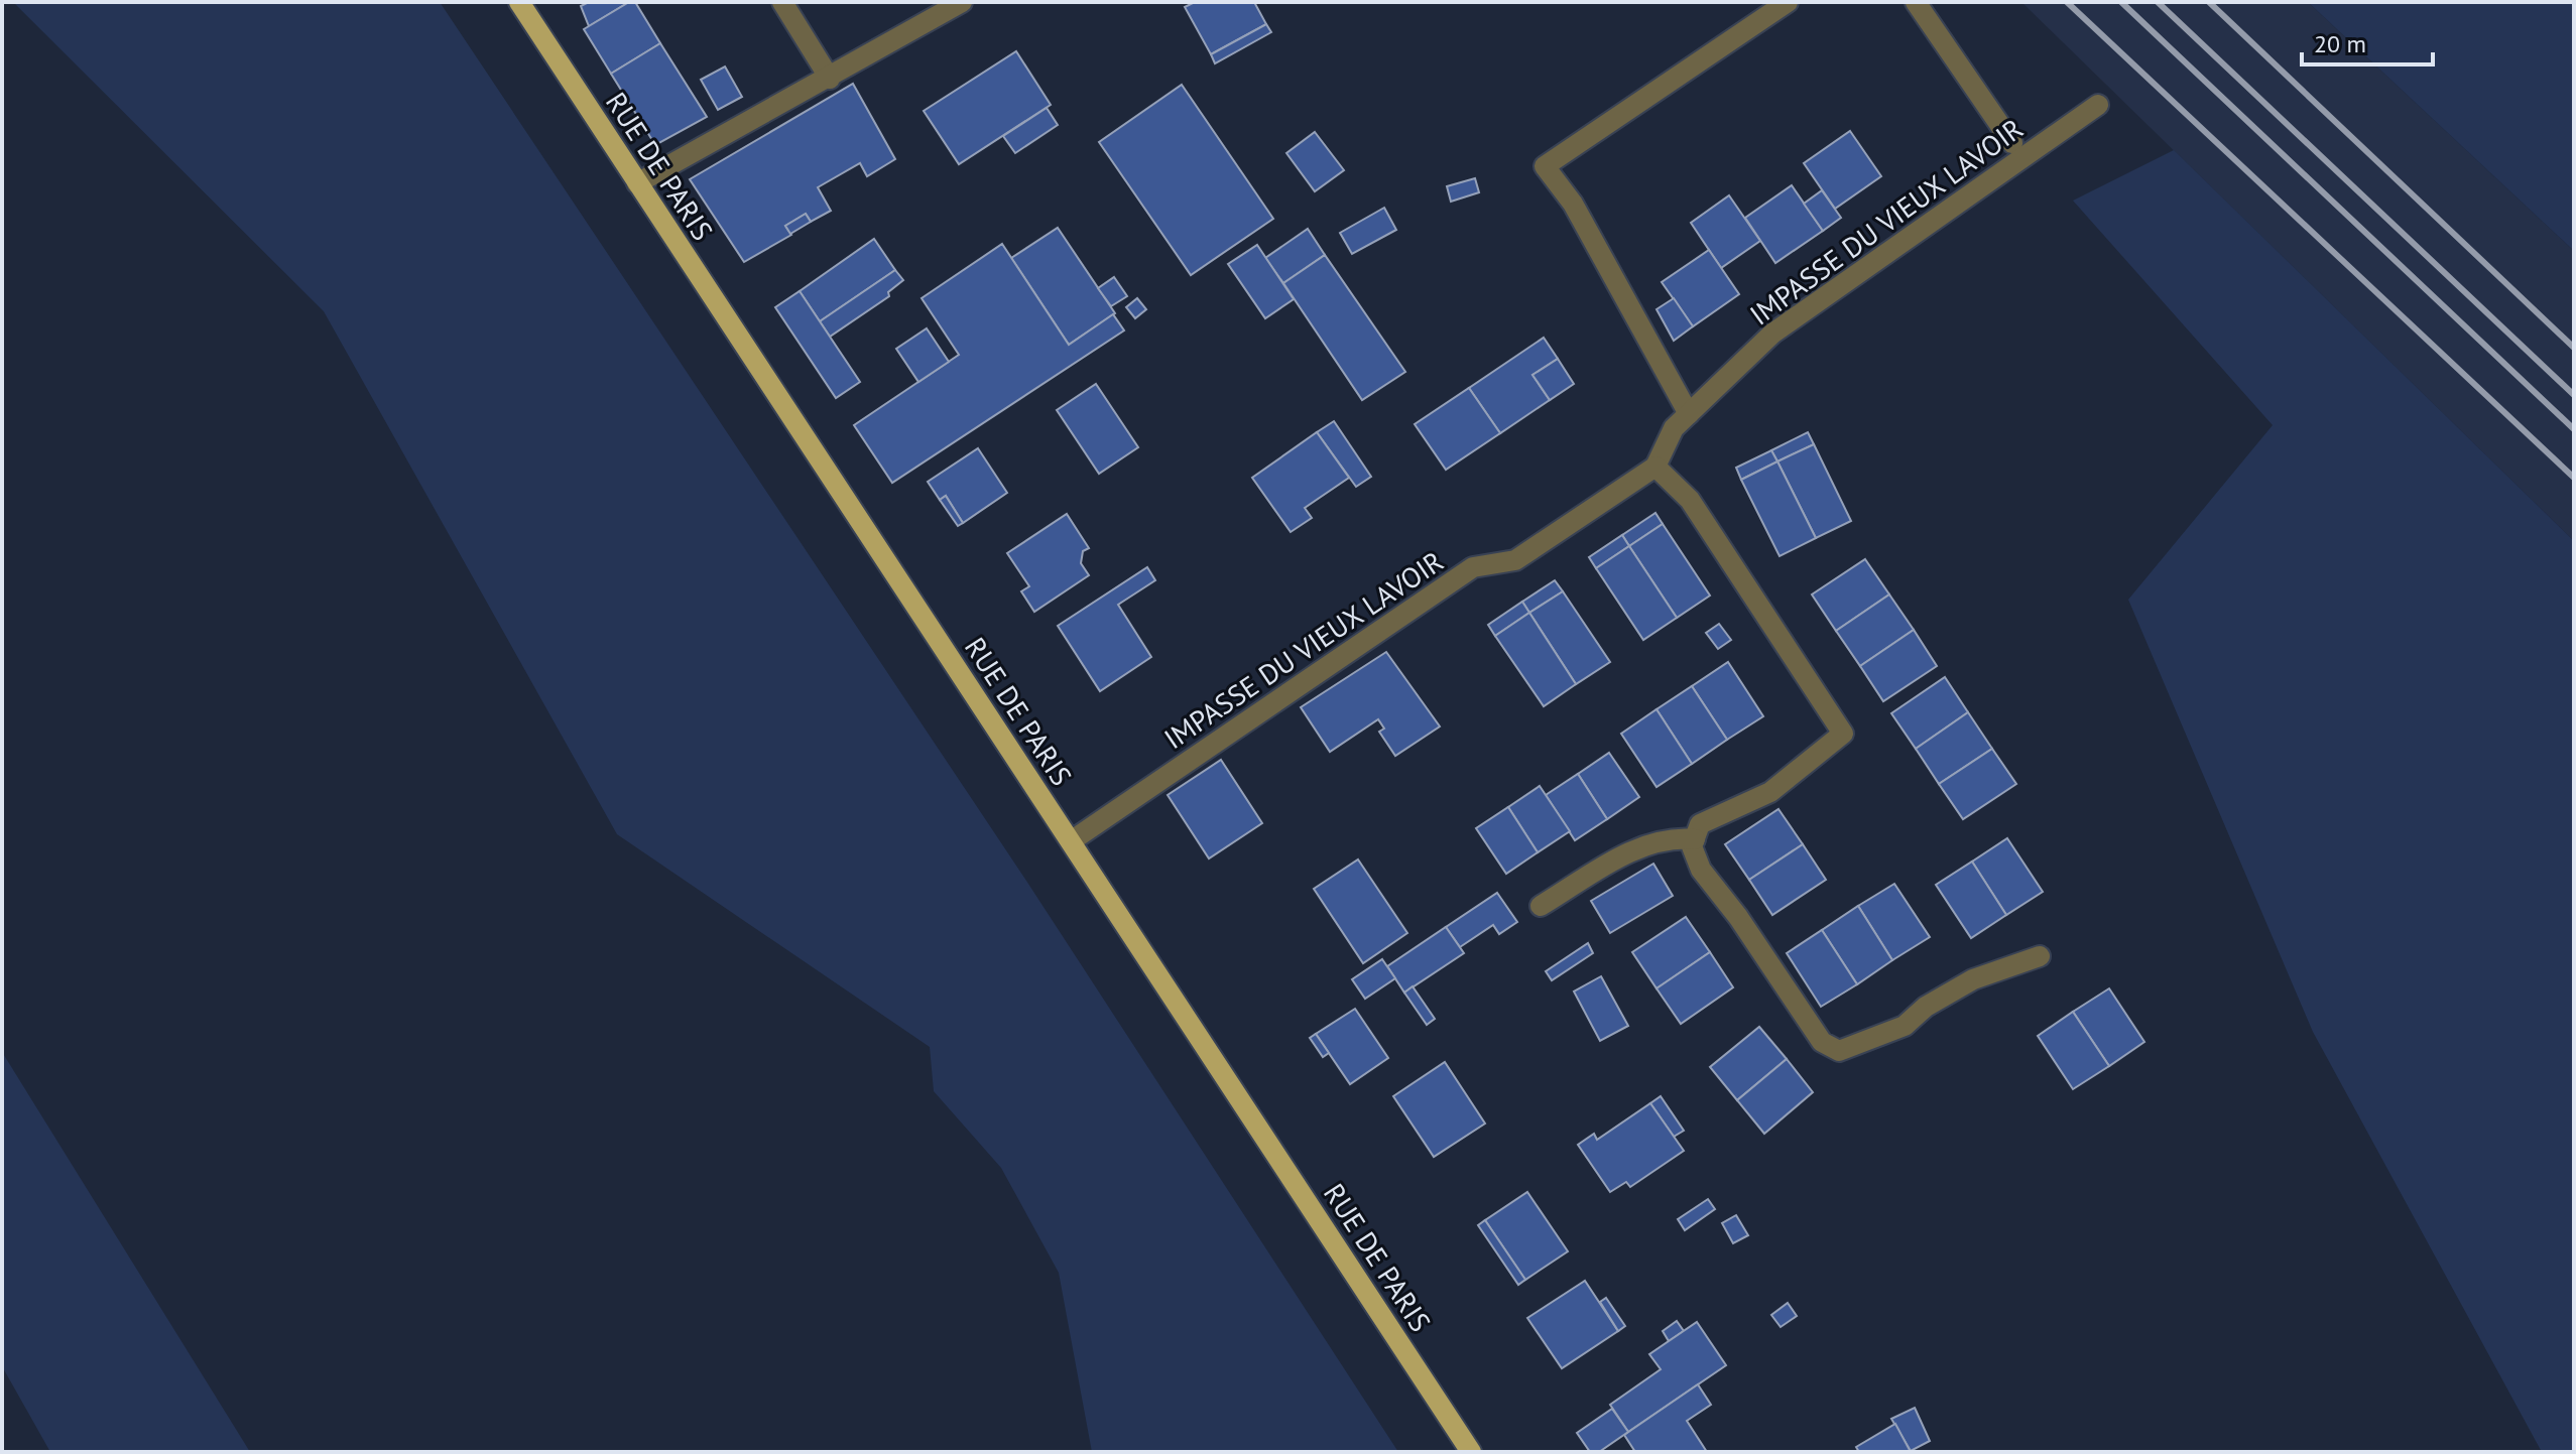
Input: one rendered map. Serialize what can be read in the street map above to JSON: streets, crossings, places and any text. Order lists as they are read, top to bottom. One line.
{"streets":{"main road":["RUE DE PARIS"],"street":["IMPASSE DU VIEUX LAVOIR"]},"crossings":[["RUE DE PARIS","IMPASSE DU VIEUX LAVOIR"]],"scale_bar":"20 m"}
